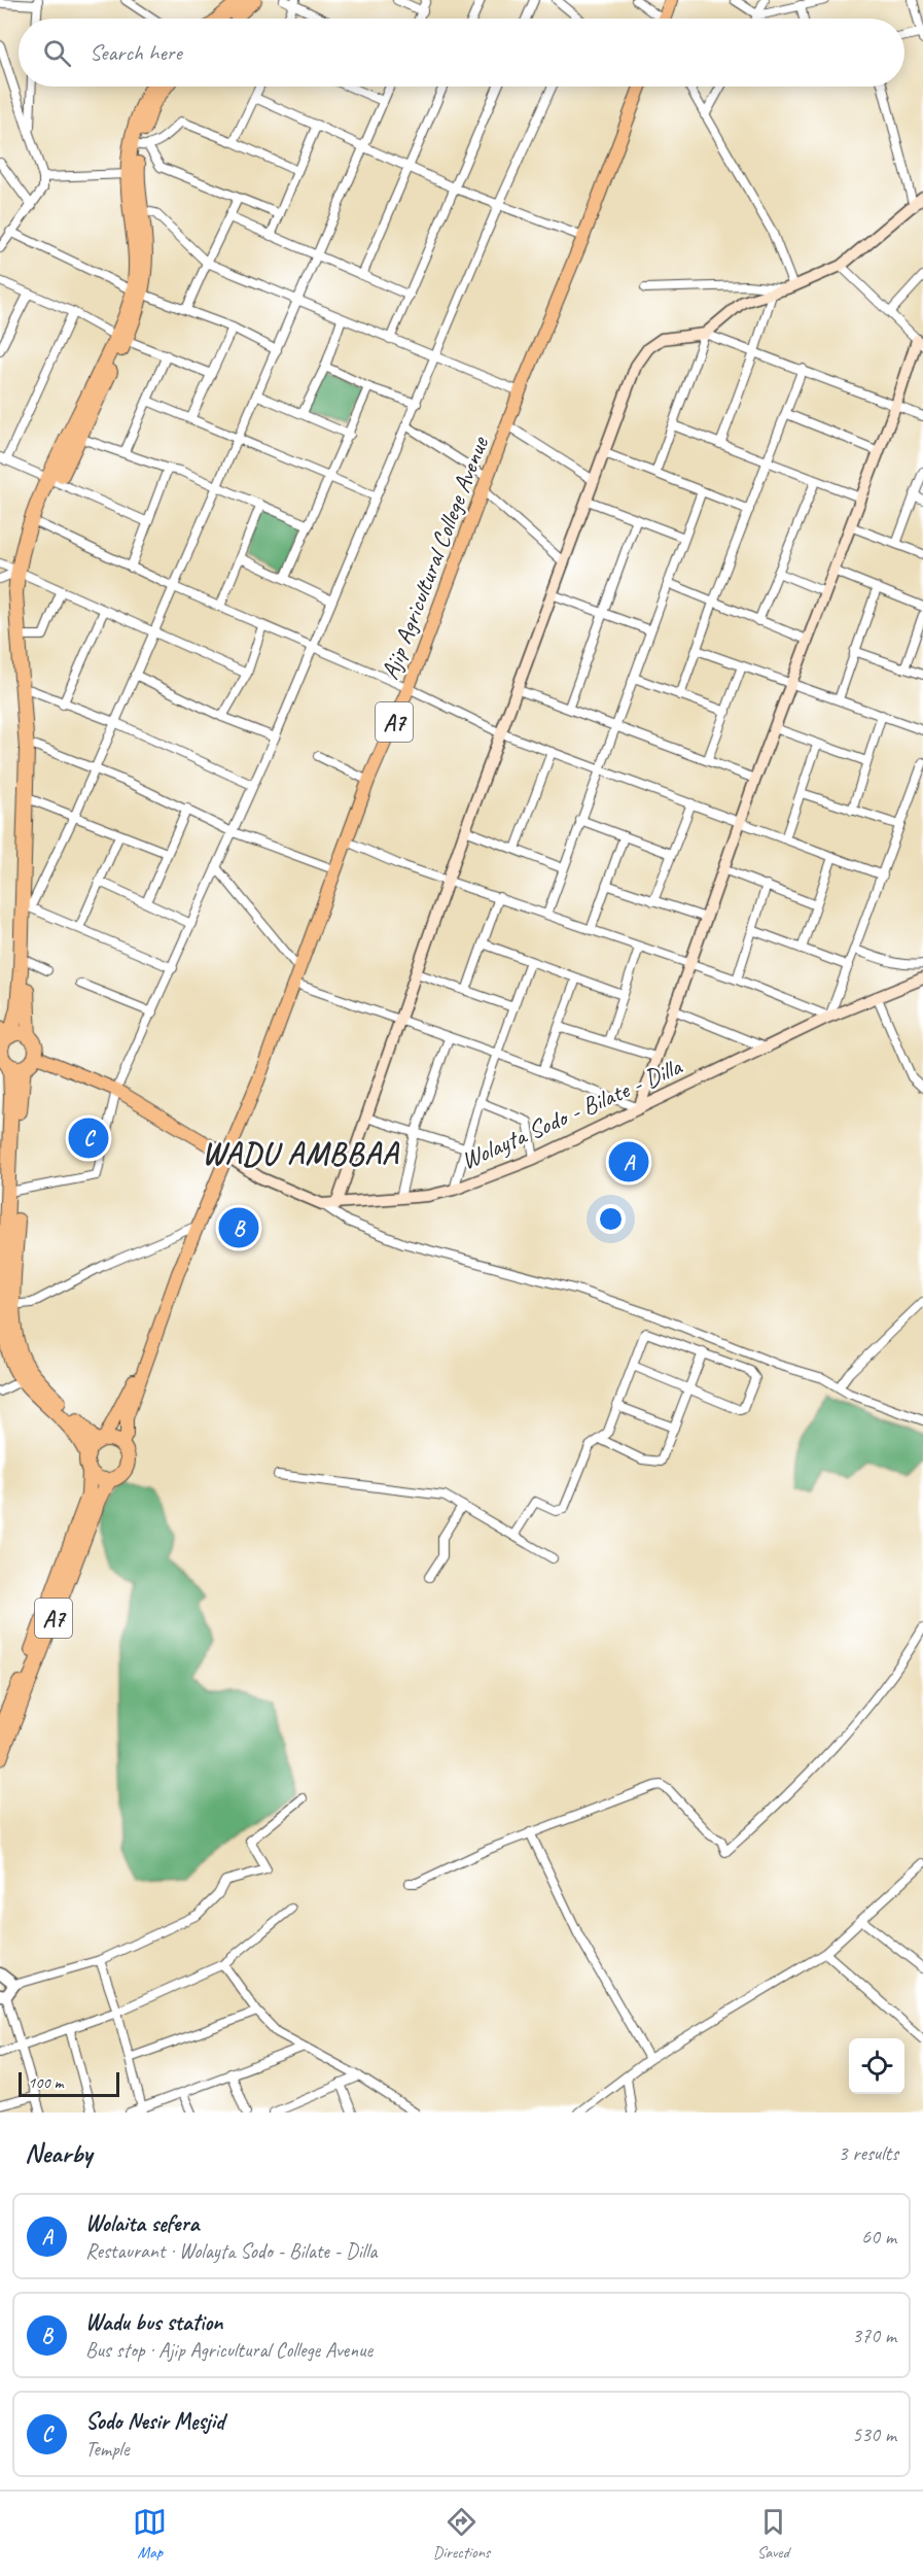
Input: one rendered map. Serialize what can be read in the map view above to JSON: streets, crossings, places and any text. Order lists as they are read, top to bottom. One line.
{"streets":{"highway":["A7"],"main road":["Ajip Agricultural College Avenue","Wolayta Sodo - Bilate - Dilla"]},"crossings":[["Ajip Agricultural College Avenue","A7"],["Ajip Agricultural College Avenue","Wolayta Sodo - Bilate - Dilla"]],"districts":["WADU AMBBAA"],"scale_bar":"100 m","page":{"search":"Search here","pins":["C","A","B"],"scale":"100 m","heading":["Nearby","3 results"],"list":[{"mark":"A","name":"Wolaita sefera","note":"Restaurant · Wolayta Sodo - Bilate - Dilla","value":"60 m"},{"mark":"B","name":"Wadu bus station","note":"Bus stop · Ajip Agricultural College Avenue","value":"370 m"},{"mark":"C","name":"Sodo Nesir Mesjid","note":"Temple","value":"530 m"}],"nav":["Map","Directions","Saved"]}}
